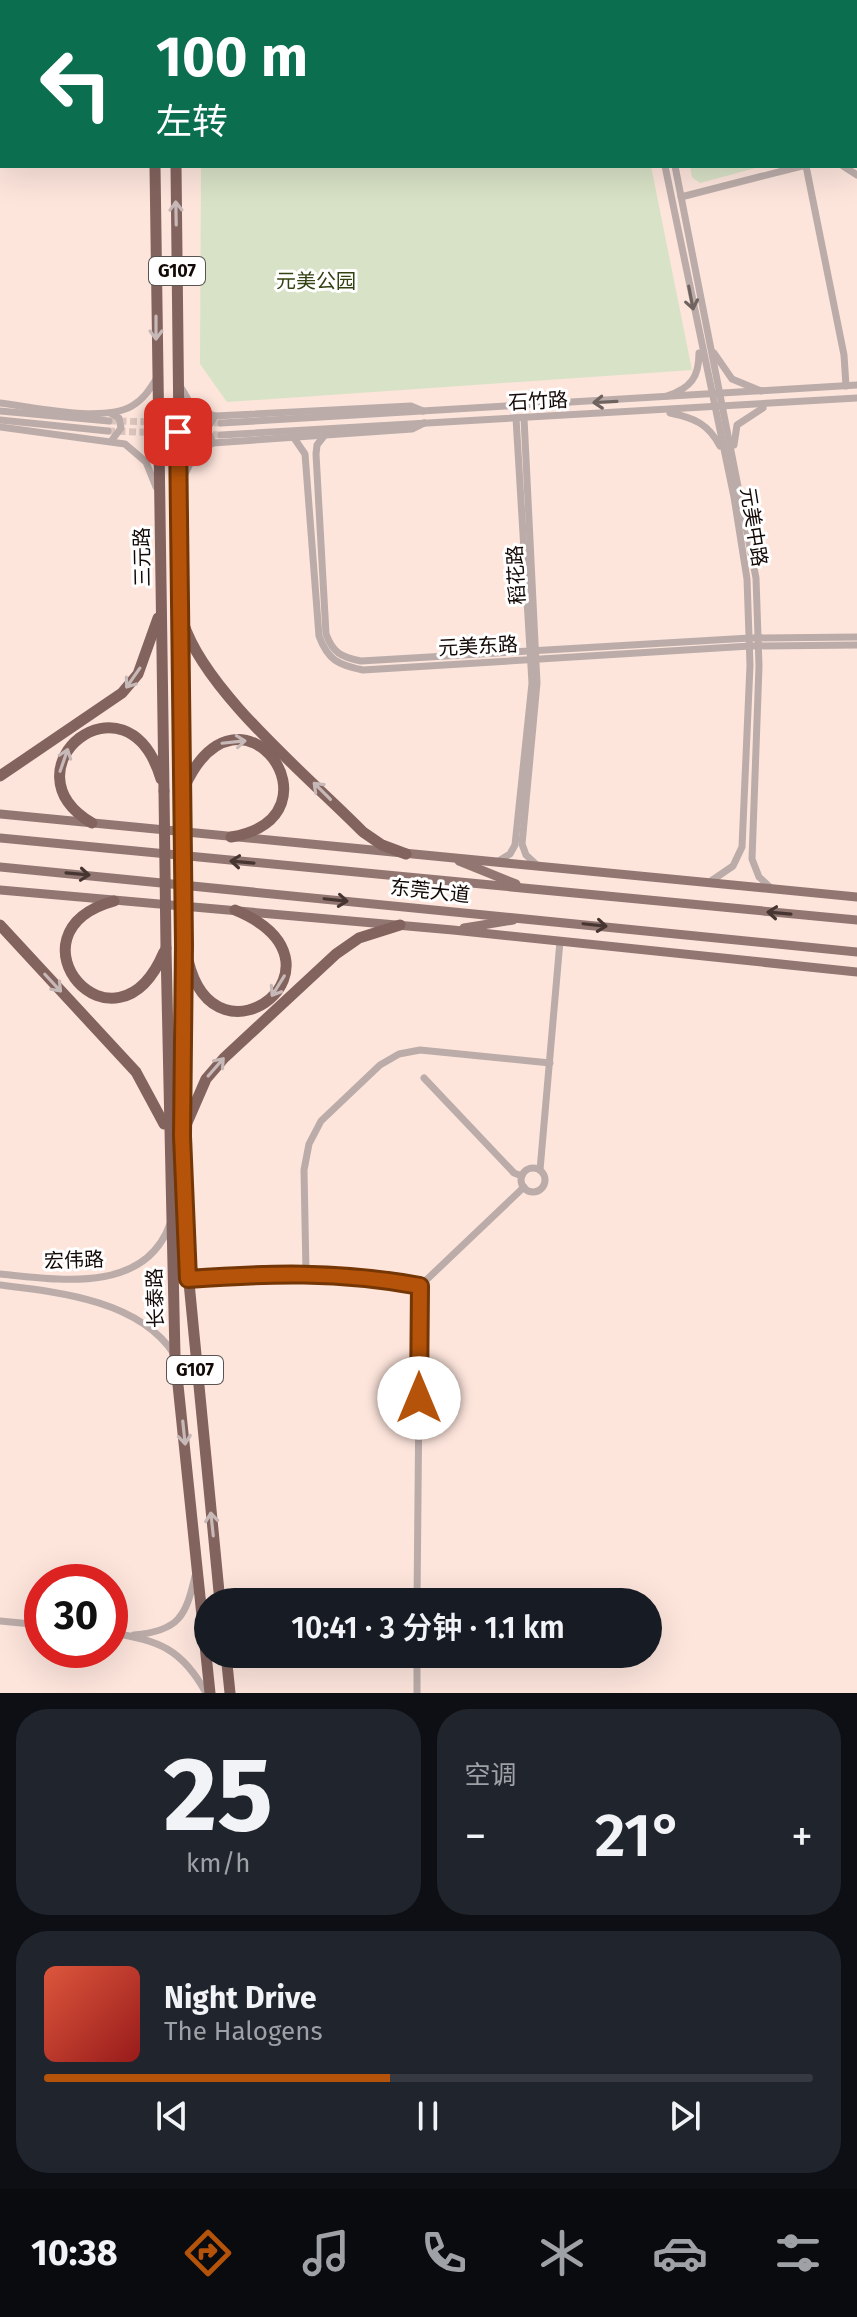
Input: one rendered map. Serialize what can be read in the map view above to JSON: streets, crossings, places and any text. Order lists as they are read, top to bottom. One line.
{"streets":{"highway":["G107","三元路","长泰路"],"main road":["东莞大道"],"street":["石竹路","元美中路","稻花路","元美东路","宏伟路"]},"crossings":[["石竹路","元美中路"],["石竹路","稻花路"],["元美中路","元美东路"],["三元路","长泰路"],["稻花路","元美东路"],["宏伟路","长泰路"]],"parks":["元美公园"],"page":{"turn":["100 m","左转"],"limit":"30","trip":"10:41 · 3 分钟 · 1.1 km","tile":[["25","km/h"],"空调"],"heat":["−","21°","+"],"song":["Night Drive","The Halogens"],"tabs":"10:38"}}
